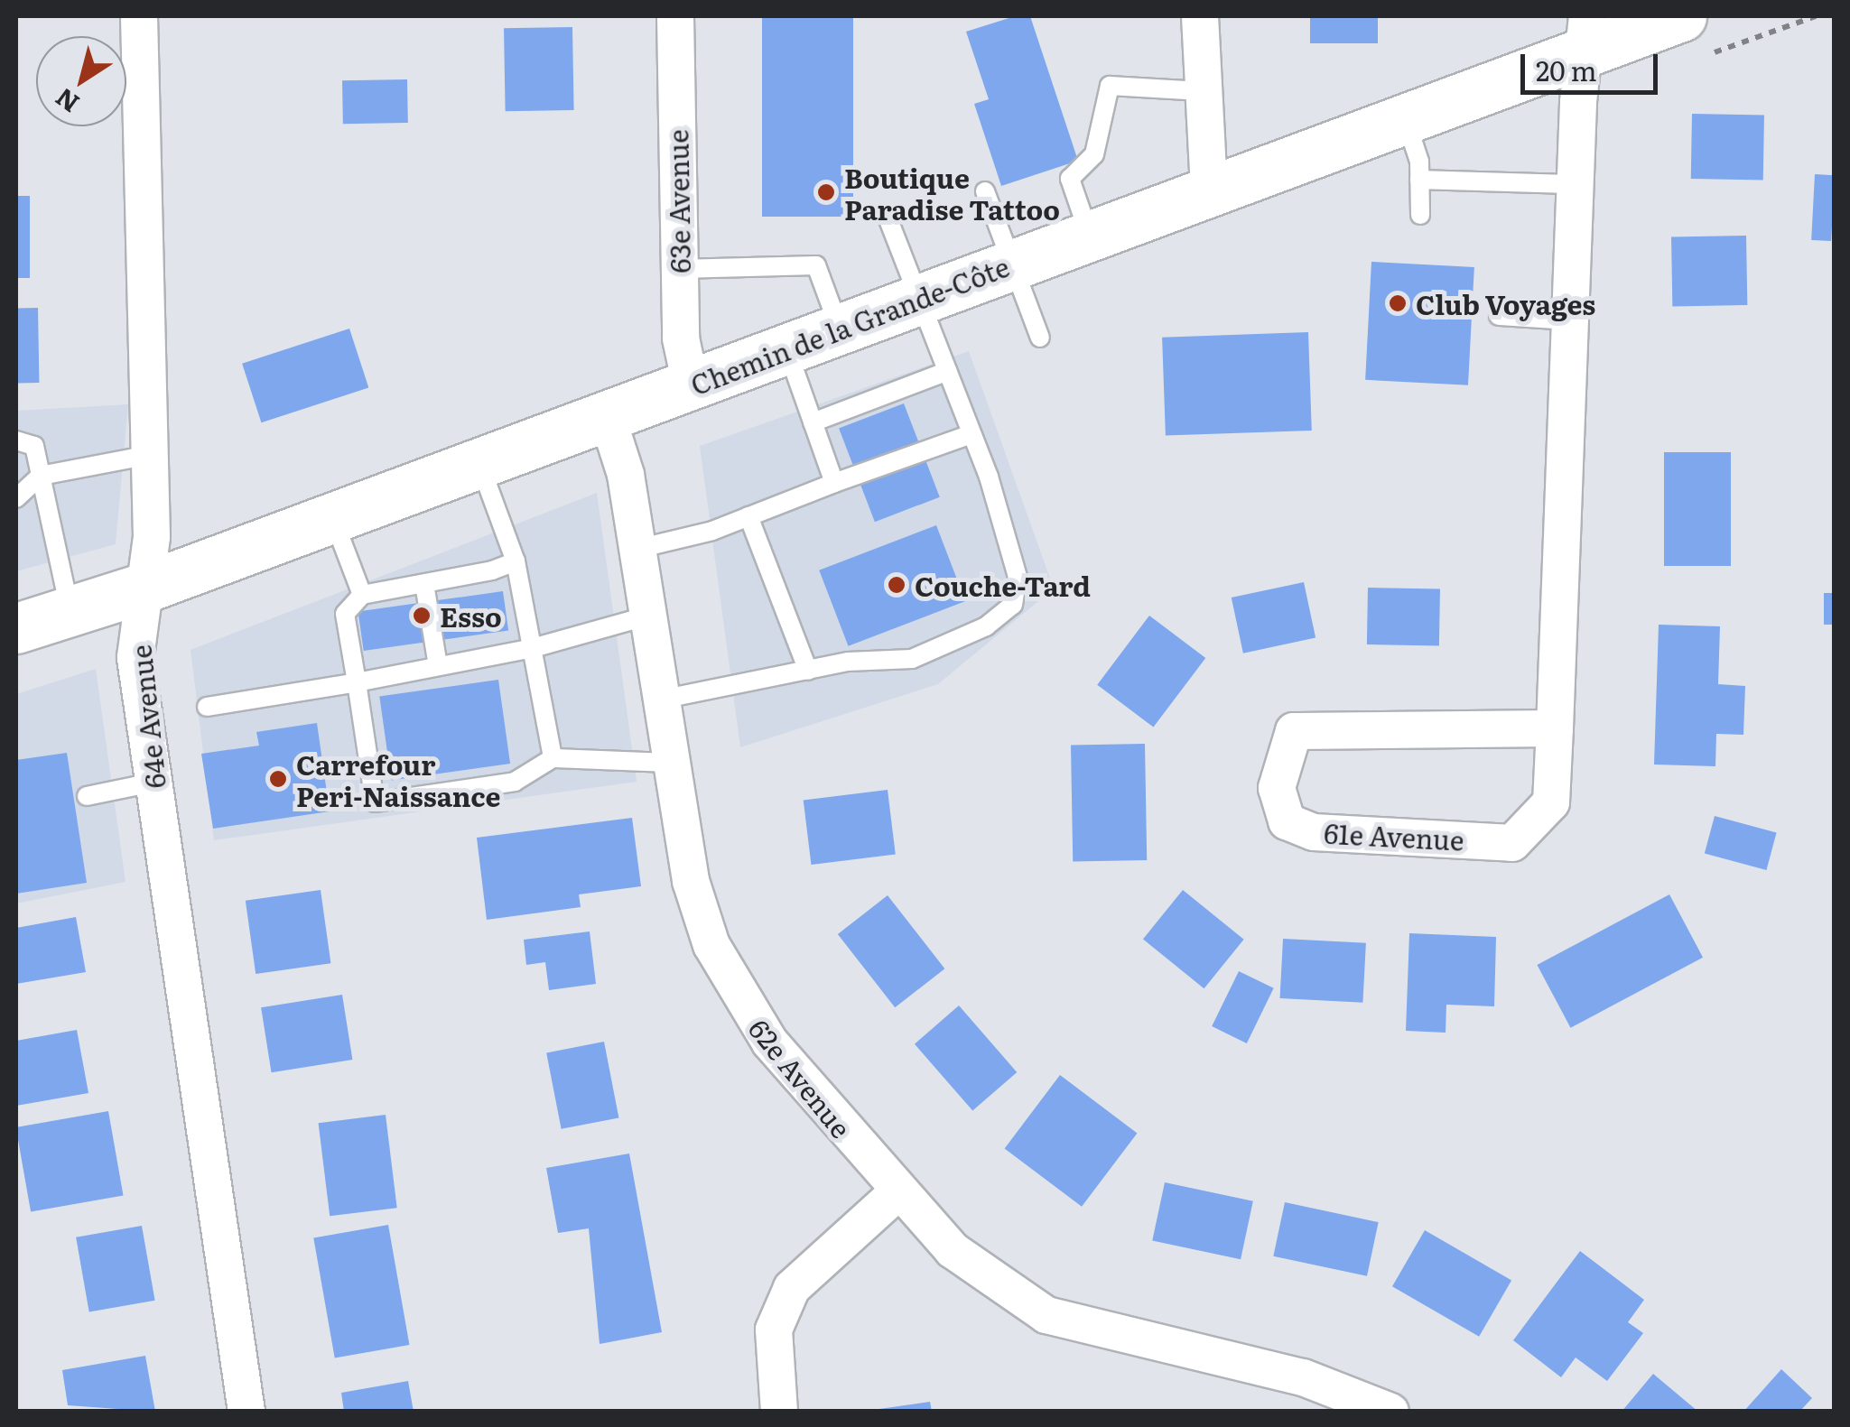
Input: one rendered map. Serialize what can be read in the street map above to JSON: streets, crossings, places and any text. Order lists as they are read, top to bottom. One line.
{"streets":{"main road":["Chemin de la Grande-Côte"],"street":["63e Avenue","64e Avenue","61e Avenue","62e Avenue"]},"crossings":[["63e Avenue","Chemin de la Grande-Côte"],["Chemin de la Grande-Côte","64e Avenue"],["Chemin de la Grande-Côte","61e Avenue"],["Chemin de la Grande-Côte","62e Avenue"]],"places":["Boutique Paradise Tattoo","Club Voyages","Couche-Tard","Esso","Carrefour Peri-Naissance"],"scale_bar":"20 m","north":"bottom left"}
